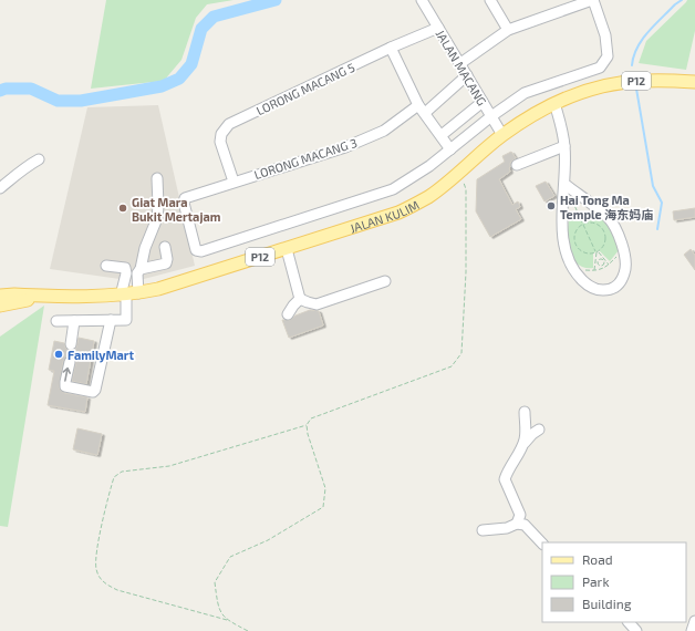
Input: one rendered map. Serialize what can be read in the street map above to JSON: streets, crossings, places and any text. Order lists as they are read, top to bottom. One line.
{"streets":{"main road":["P12","JALAN KULIM"],"street":["JALAN MACANG","LORONG MACANG 5","LORONG MACANG 3"]},"crossings":[["JALAN MACANG","LORONG MACANG 5"],["JALAN MACANG","LORONG MACANG 3"],["JALAN MACANG","JALAN KULIM"],["LORONG MACANG 5","LORONG MACANG 3"],["LORONG MACANG 3","JALAN KULIM"]],"places":["Hai Tong Ma Temple 海东妈庙","Giat Mara Bukit Mertajam","FamilyMart"],"legend":["Road","Park","Building"]}
